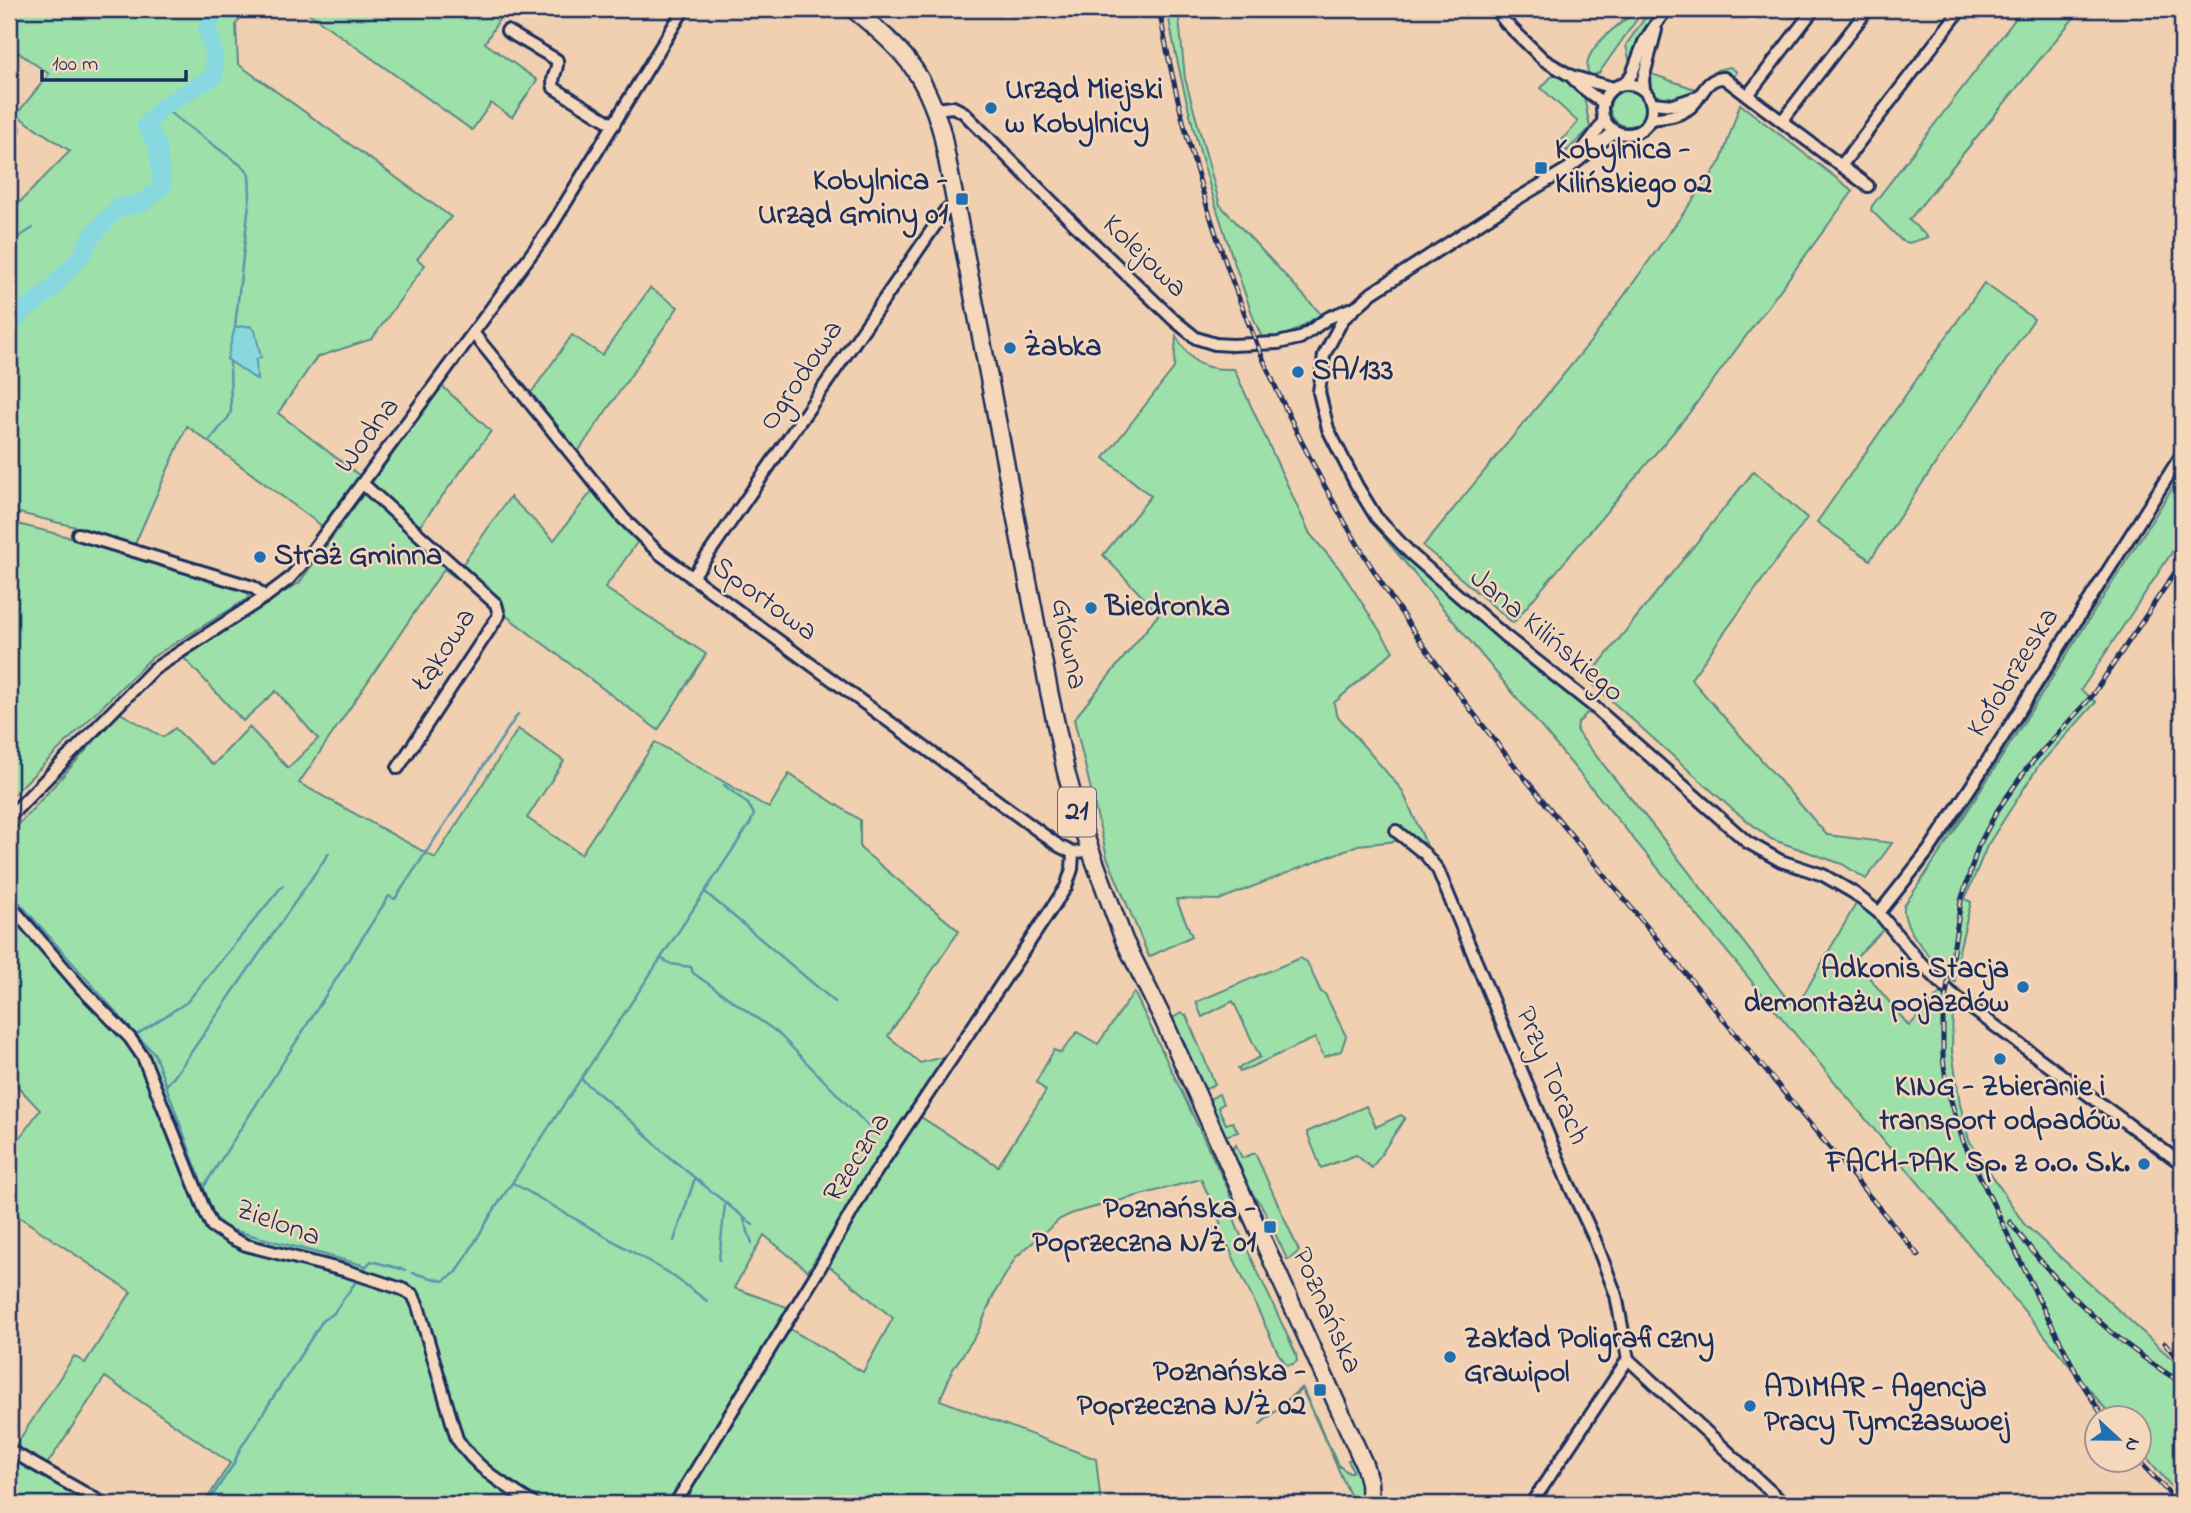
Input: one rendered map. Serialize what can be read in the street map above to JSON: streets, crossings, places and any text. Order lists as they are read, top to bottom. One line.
{"streets":{"main road":["Główna","21","Poznańska"],"street":["Kolejowa","Ogrodowa","Wodna","Sportowa","Jana Kilińskiego","Łąkowa","Kołobrzeska","Przy Torach","Rzeczna","Zielona"]},"crossings":[["Kolejowa","Jana Kilińskiego"],["Kolejowa","Główna"],["Kolejowa","21"],["Ogrodowa","Sportowa"],["Ogrodowa","Główna"],["Wodna","Sportowa"],["Wodna","Łąkowa"],["Sportowa","Główna"],["Sportowa","Rzeczna"],["Jana Kilińskiego","Kołobrzeska"],["Główna","21"],["Główna","Rzeczna"],["Główna","Poznańska"]],"places":{"other":["Urząd Miejski w Kobylnicy","Żabka","SA/133","Straż Gminna","Biedronka","Adkonis Stacja demontażu pojazdów","KING - Zbieranie i transport odpadów","FACH-PAK Sp. z o.o. S.k.","Zakład Poligraficzny Grawipol","ADIMAR - Agencja Pracy Tymczaswoej"],"transit":["Kobylnica - Kilińskiego 02","Kobylnica - Urząd Gminy 01","Poznańska - Poprzeczna N/Ż 01","Poznańska - Poprzeczna N/Ż 02"]},"scale_bar":"100 m","north":"right"}
